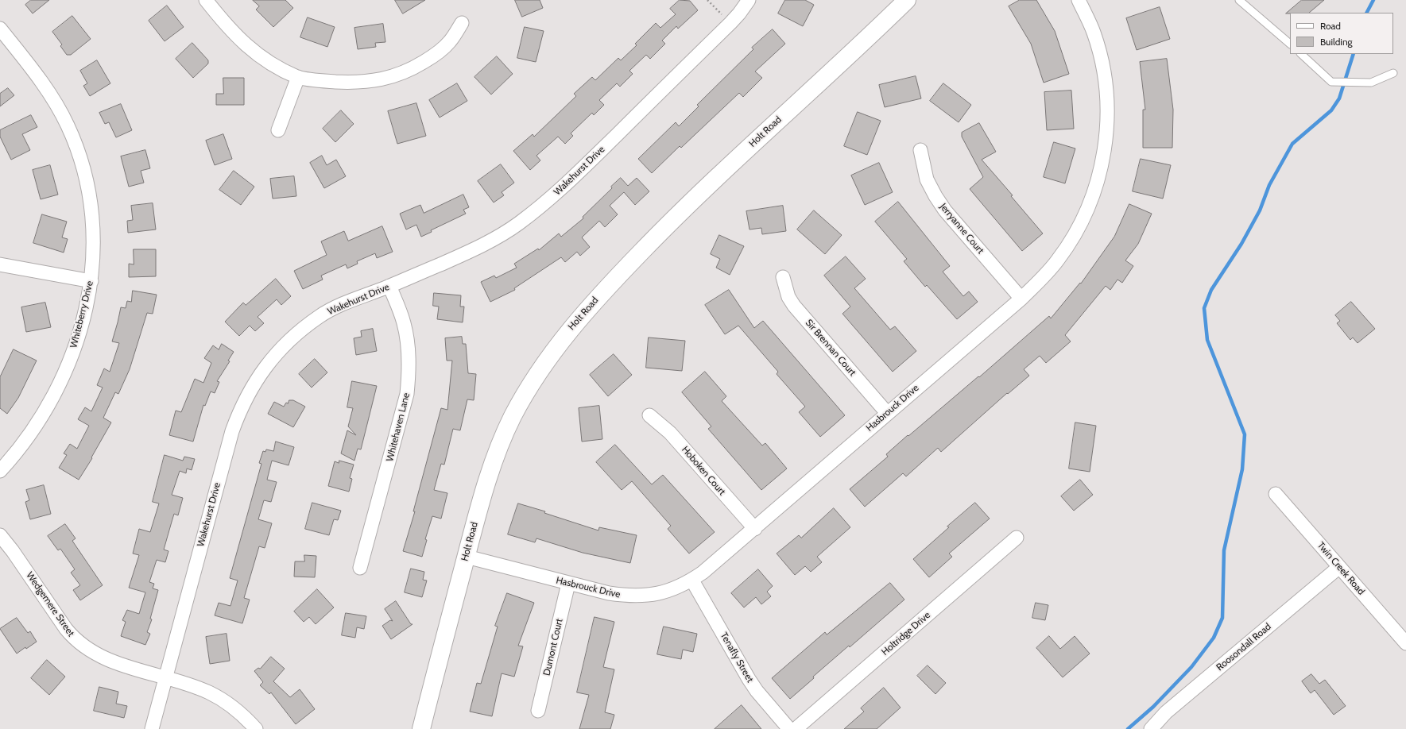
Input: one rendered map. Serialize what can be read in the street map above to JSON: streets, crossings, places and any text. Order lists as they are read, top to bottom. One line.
{"streets":{"street":["Holt Road","Wakehurst Drive","Jerryanne Court","Whiteberry Drive","Sir Brennan Court","Hasbrouck Drive","Whitehaven Lane","Hoboken Court","Twin Creek Road","Wedgemere Street","Holtridge Drive","Dumont Court","Roosondall Road","Tenafly Street"]},"crossings":[["Holt Road","Hasbrouck Drive"],["Wakehurst Drive","Whitehaven Lane"],["Wakehurst Drive","Wedgemere Street"],["Jerryanne Court","Hasbrouck Drive"],["Sir Brennan Court","Hasbrouck Drive"],["Hasbrouck Drive","Hoboken Court"],["Hasbrouck Drive","Dumont Court"],["Hasbrouck Drive","Tenafly Street"],["Twin Creek Road","Roosondall Road"]],"legend":["Road","Building"]}
